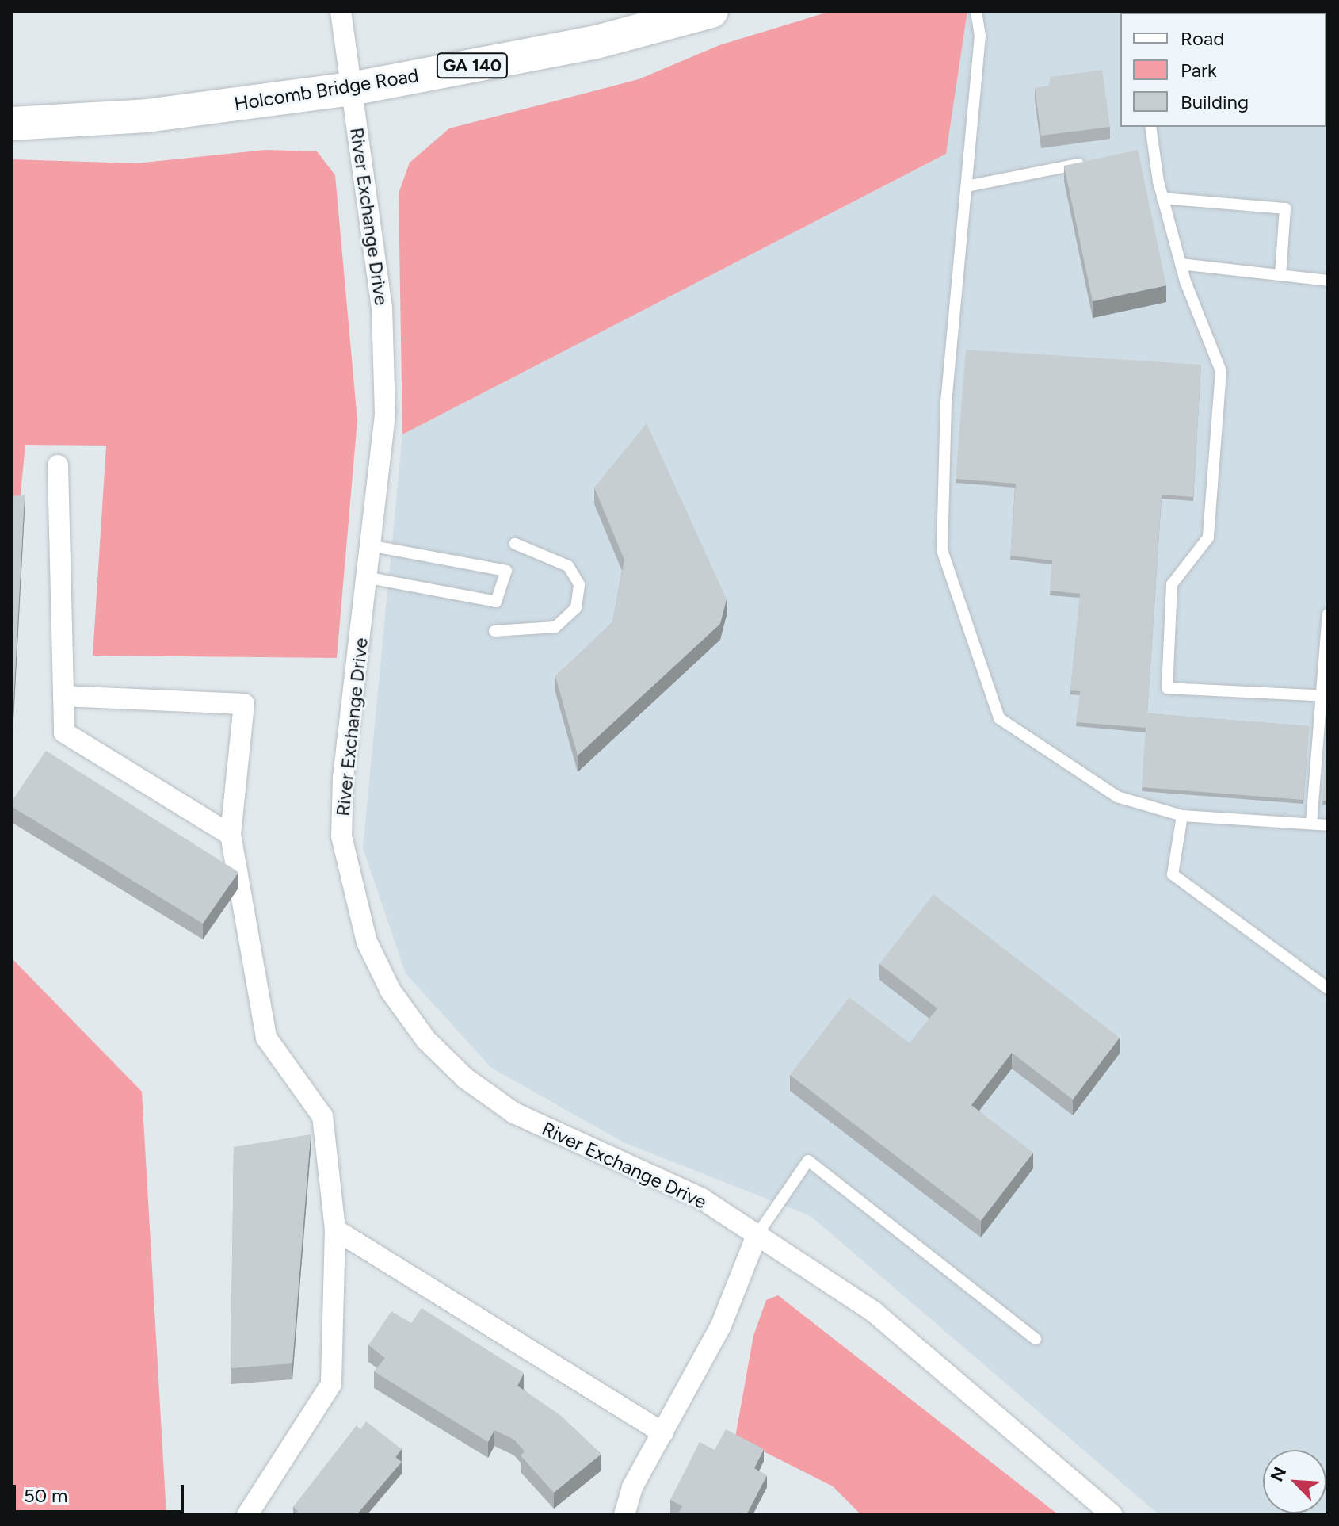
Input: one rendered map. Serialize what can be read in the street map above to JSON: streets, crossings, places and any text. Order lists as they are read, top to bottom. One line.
{"streets":{"main road":["GA 140","Holcomb Bridge Road"],"street":["River Exchange Drive"]},"crossings":[["Holcomb Bridge Road","River Exchange Drive"]],"legend":["Road","Park","Building"],"scale_bar":"50 m","north":"top left"}
